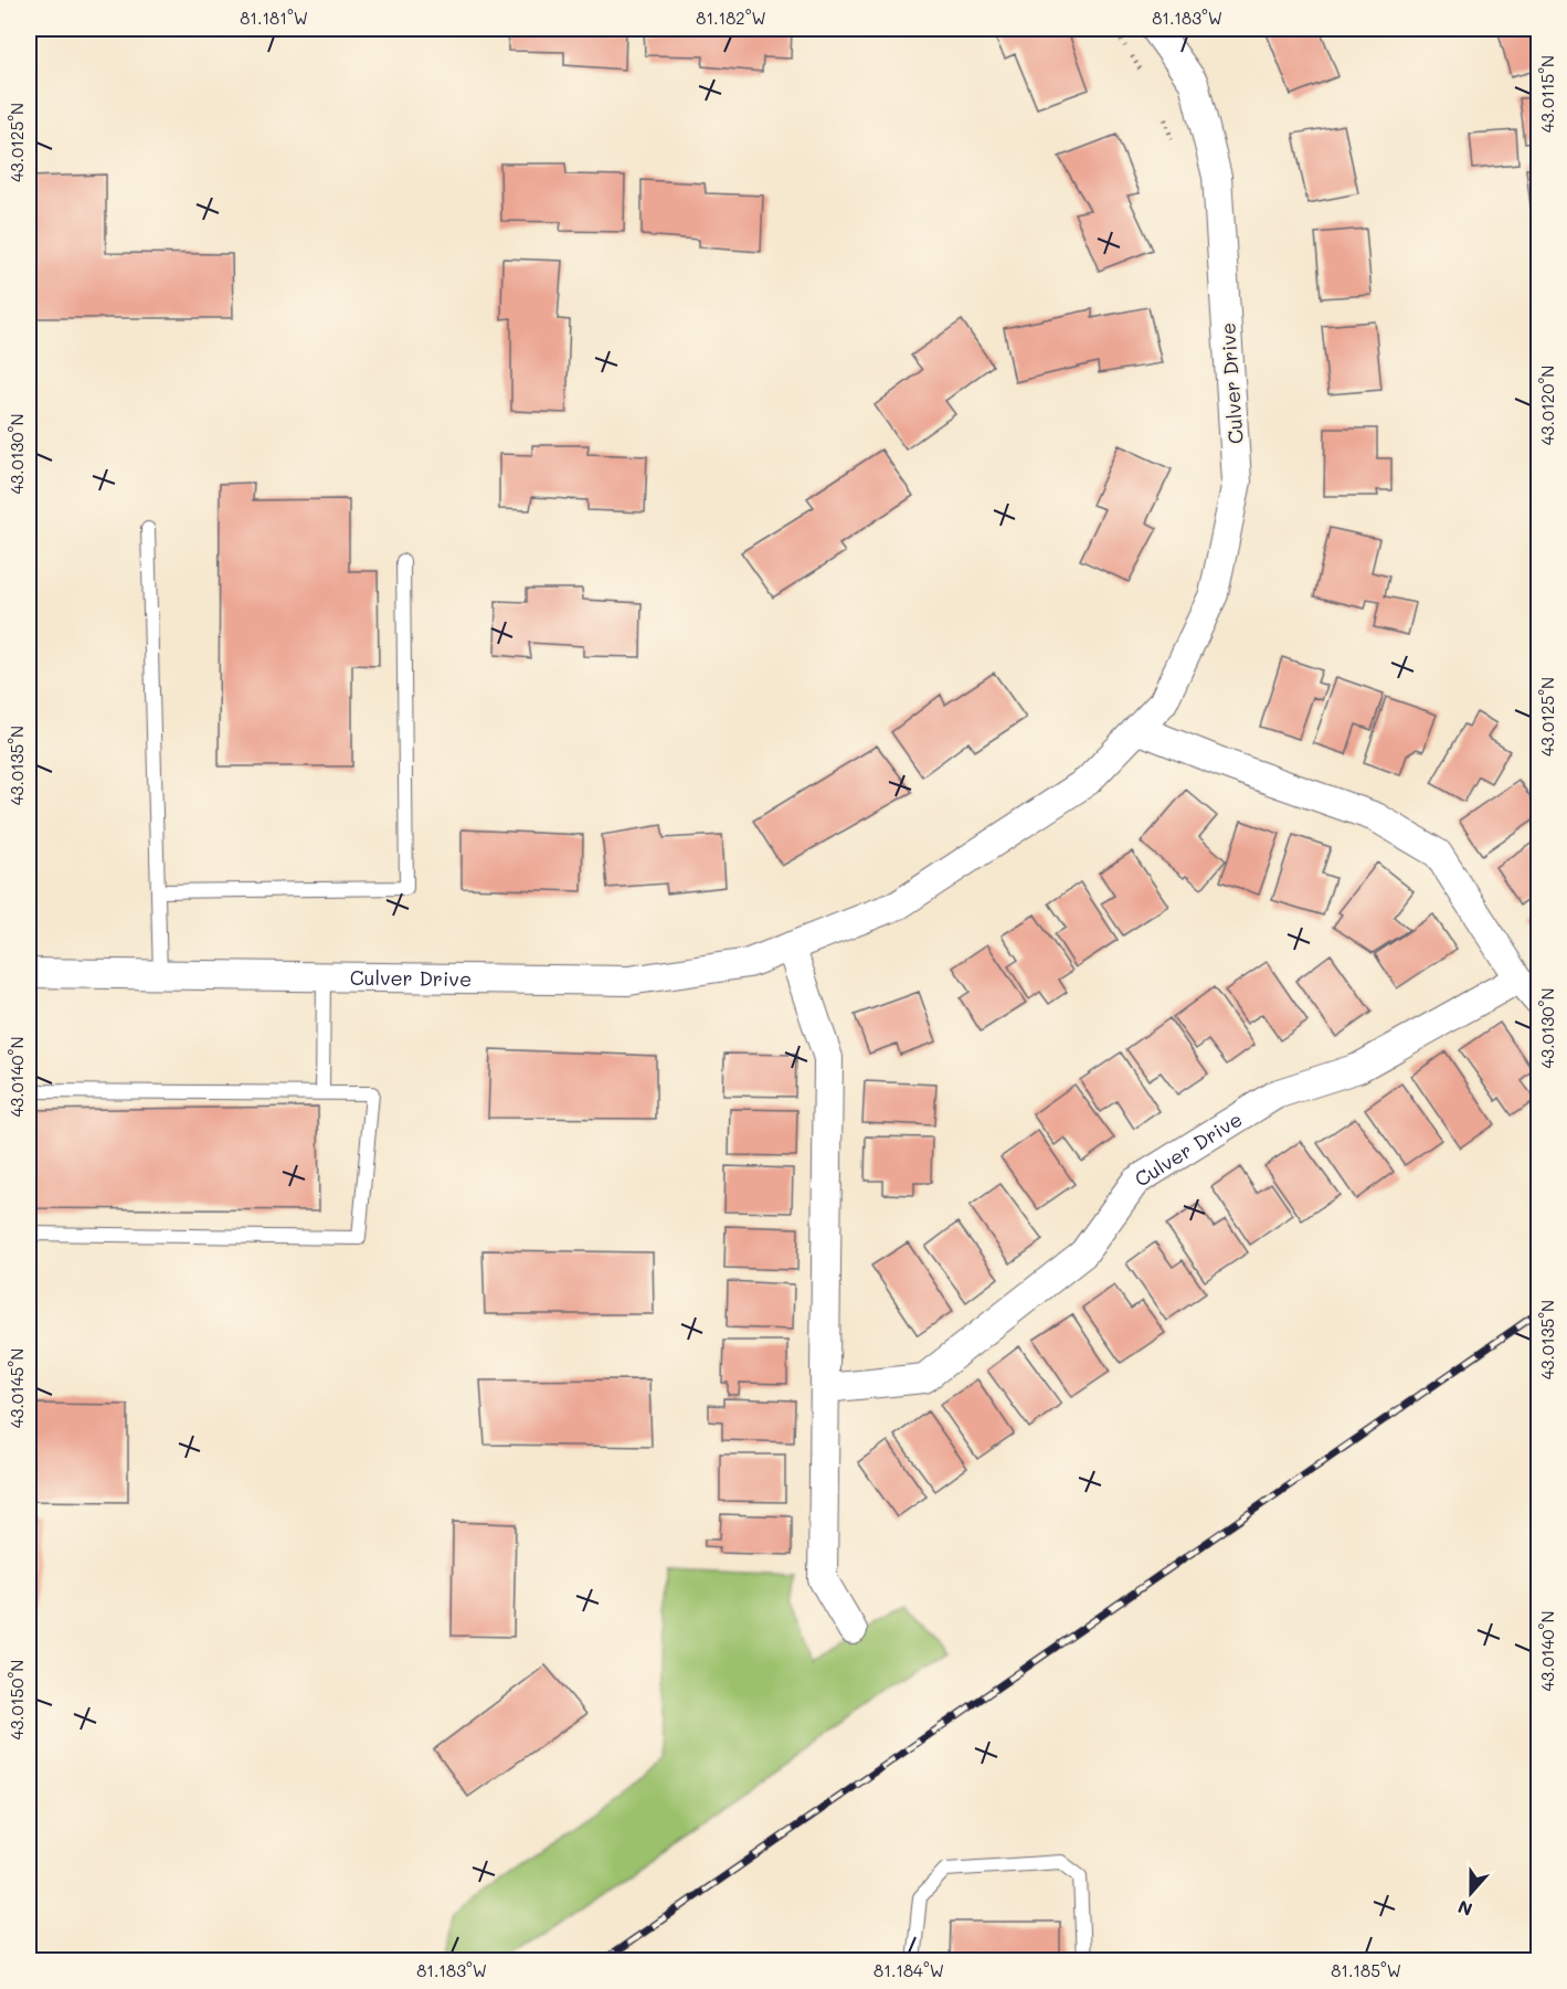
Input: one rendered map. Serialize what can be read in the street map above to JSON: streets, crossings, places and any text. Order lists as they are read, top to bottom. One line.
{"streets":{"street":["Culver Drive"]},"north":"bottom","coordinates":["81.181°W","81.182°W","81.183°W","43.0115°N","43.0125°N","43.0120°N","43.0130°N","43.0135°N","43.0140°N","43.0145°N","43.0150°N","81.184°W","81.185°W"]}
